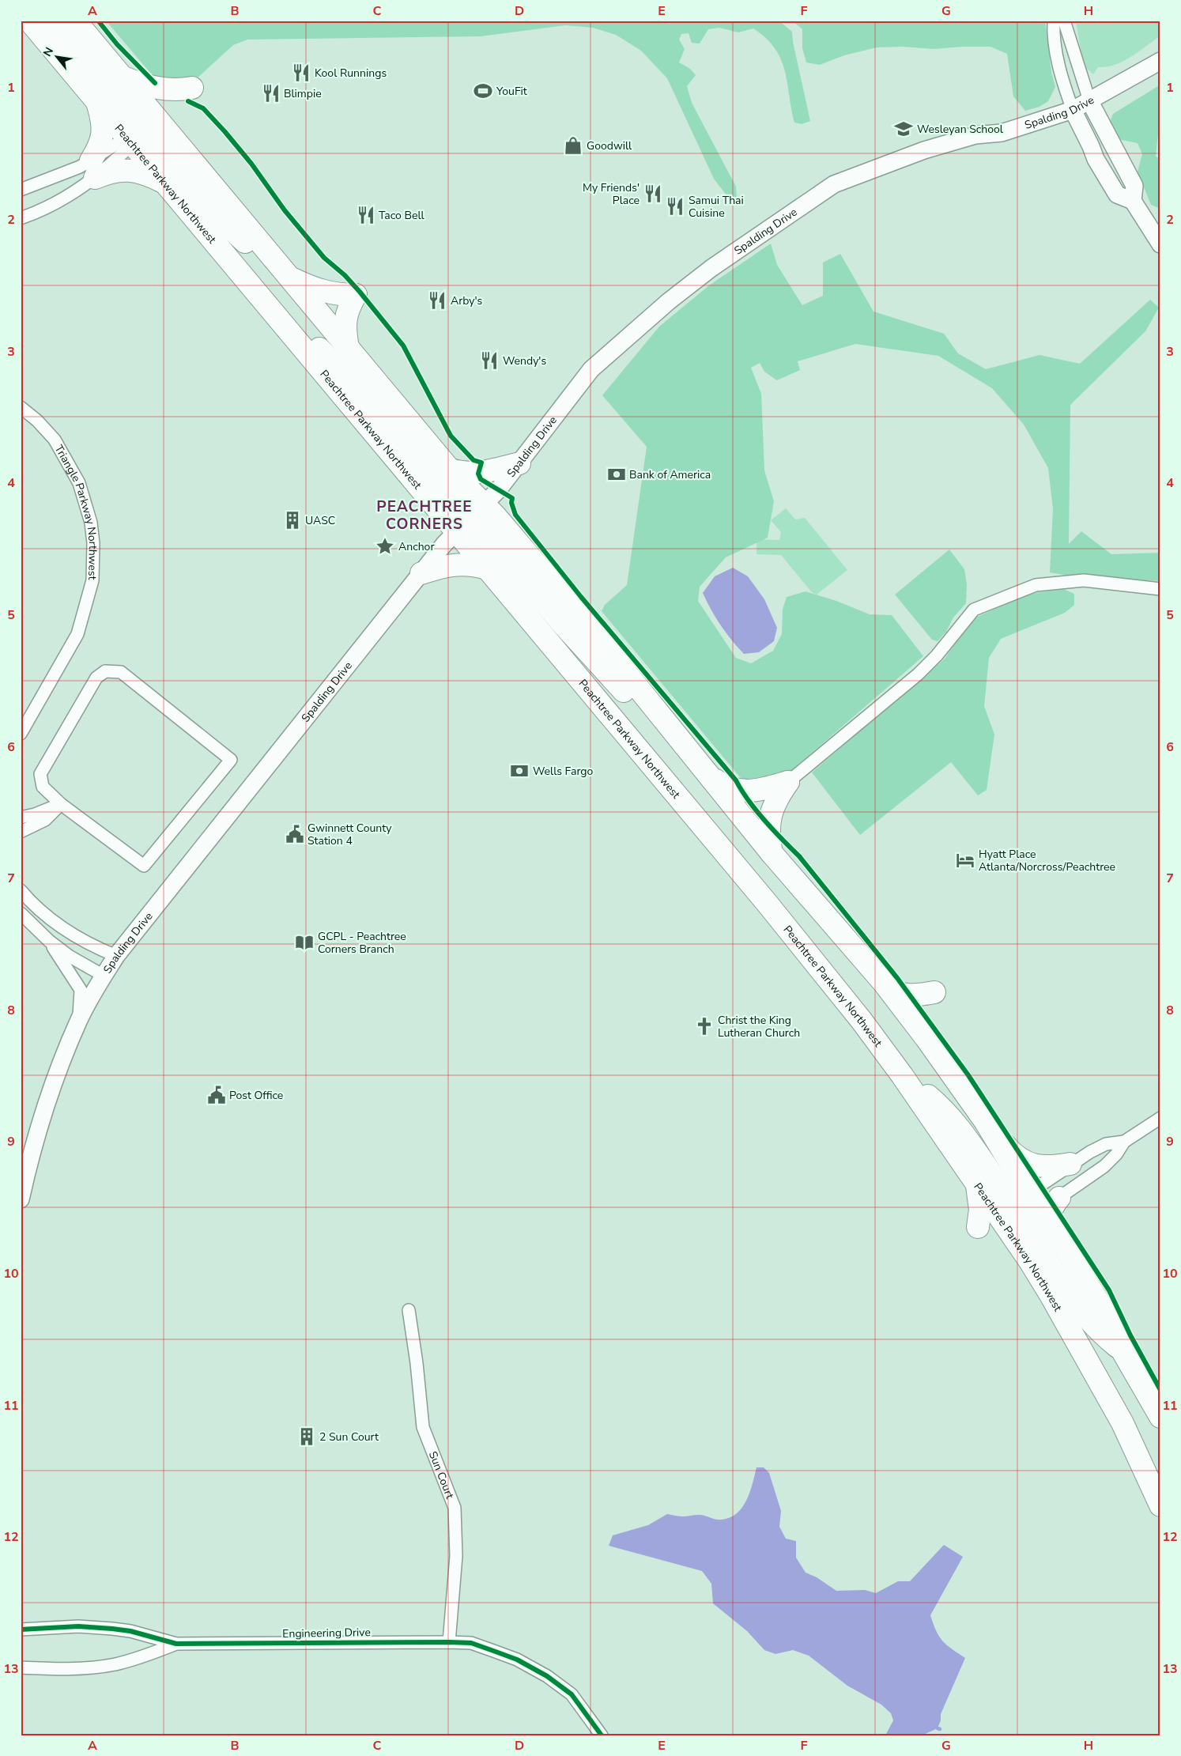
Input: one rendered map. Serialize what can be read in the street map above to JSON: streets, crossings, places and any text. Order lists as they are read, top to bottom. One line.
{"streets":{"highway":["Peachtree Parkway Northwest"],"main road":["Spalding Drive"],"street":["Triangle Parkway Northwest","Sun Court","Engineering Drive"]},"crossings":[["Spalding Drive","Peachtree Parkway Northwest"],["Sun Court","Engineering Drive"]],"districts":["PEACHTREE CORNERS"],"places":{"restaurant":["Kool Runnings","Blimpie","My Friends' Place","Samui Thai Cuisine","Taco Bell","Arby's","Wendy's"],"sports":["YouFit"],"school or university":["Wesleyan School"],"shop":["Goodwill"],"bank":["Bank of America","Wells Fargo"],"building":["UASC","2 Sun Court"],"place":["Anchor"],"public building":["Gwinnett County Station 4","Post Office"],"hotel":["Hyatt Place Atlanta/Norcross/Peachtree"],"library":["GCPL - Peachtree Corners Branch"],"church":["Christ the King Lutheran Church"]},"north":"top left","grid":{"columns":["A","B","C","D","E","F","G","H"],"rows":["1","2","3","4","5","6","7","8","9","10","11","12","13"]}}
